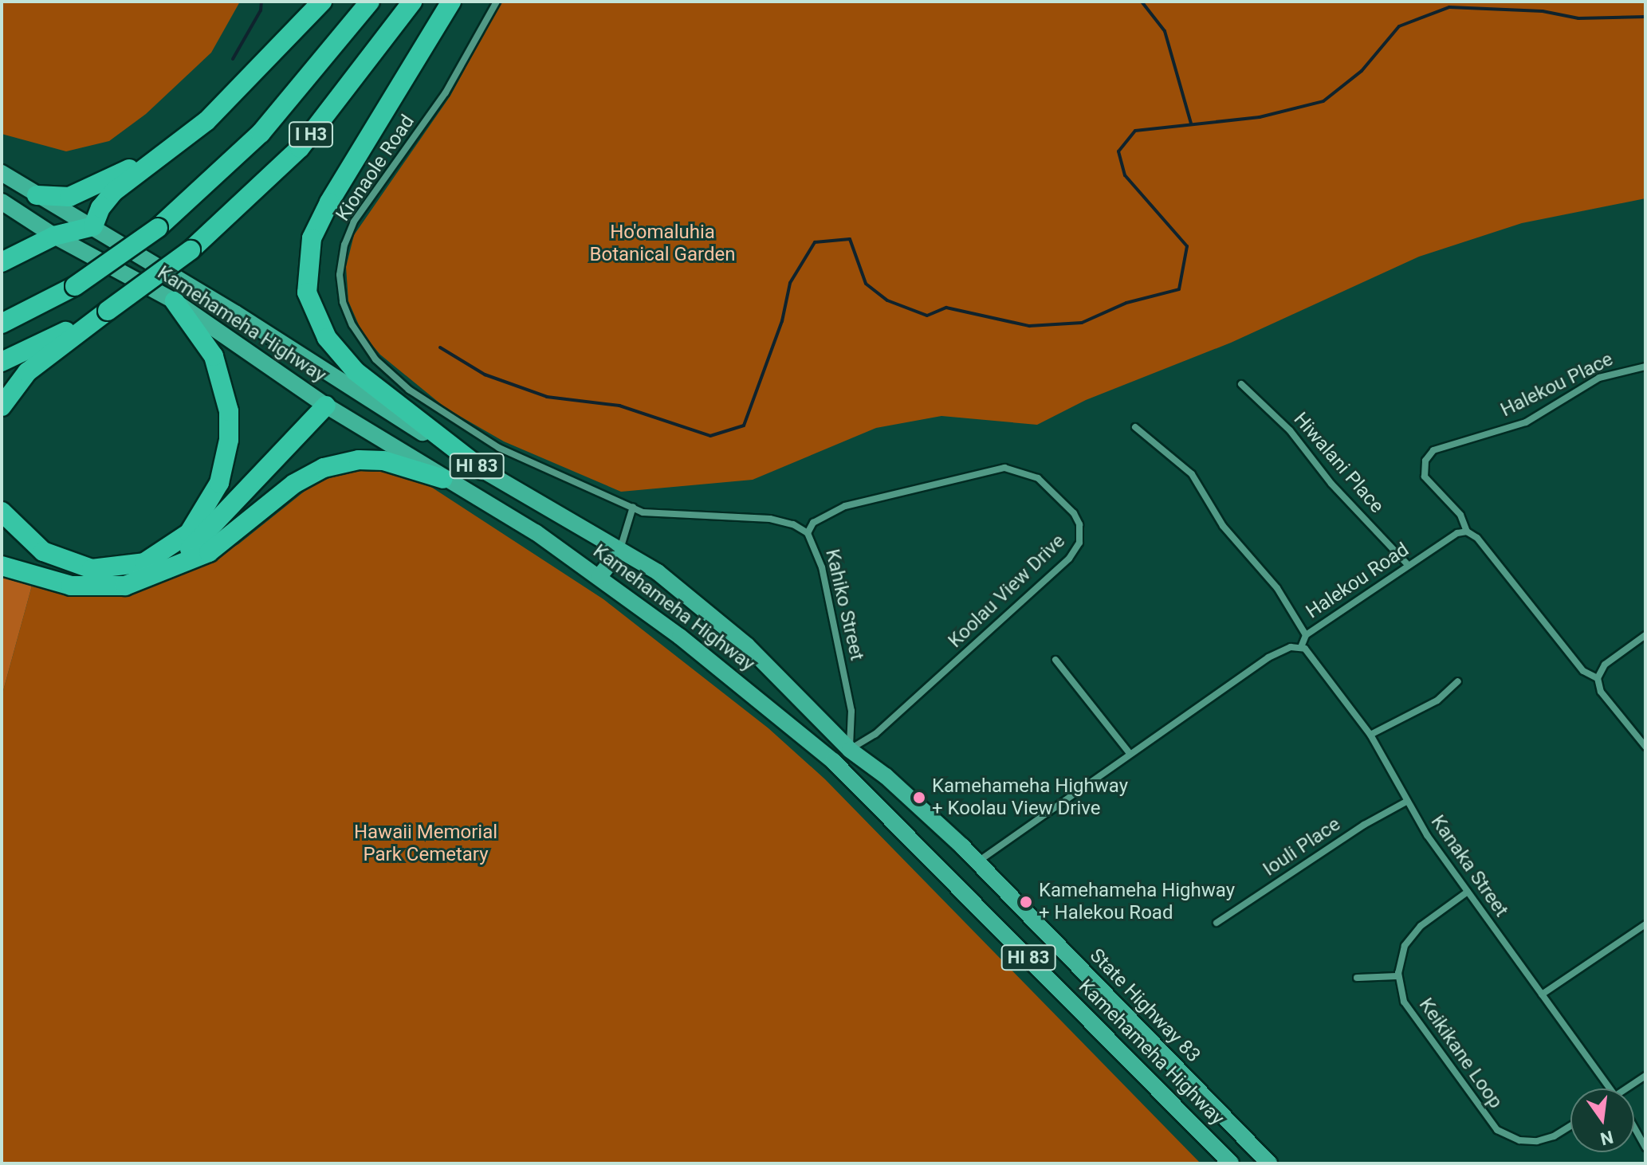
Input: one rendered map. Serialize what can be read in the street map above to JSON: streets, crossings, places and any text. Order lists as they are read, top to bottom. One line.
{"streets":{"highway":["I H3"],"main road":["Kamehameha Highway","HI 83","State Highway 83"],"street":["Kionaole Road","Halekou Place","Hiwalani Place","Halekou Road","Koolau View Drive","Kahiko Street","Iouli Place","Kanaka Street","Keikikane Loop"]},"crossings":[["Kionaole Road","Kahiko Street"],["Kamehameha Highway","Koolau View Drive"],["Kamehameha Highway","Kahiko Street"],["Kamehameha Highway","State Highway 83"],["Halekou Place","Halekou Road"],["Hiwalani Place","Halekou Road"],["Halekou Road","Kanaka Street"],["Halekou Road","State Highway 83"],["Koolau View Drive","Kahiko Street"],["Koolau View Drive","State Highway 83"],["Kahiko Street","State Highway 83"],["Iouli Place","Kanaka Street"]],"parks":["Ho'omaluhia Botanical Garden","Hawaii Memorial Park Cemetary"],"places":["Kamehameha Highway + Koolau View Drive","Kamehameha Highway + Halekou Road"],"north":"bottom"}
